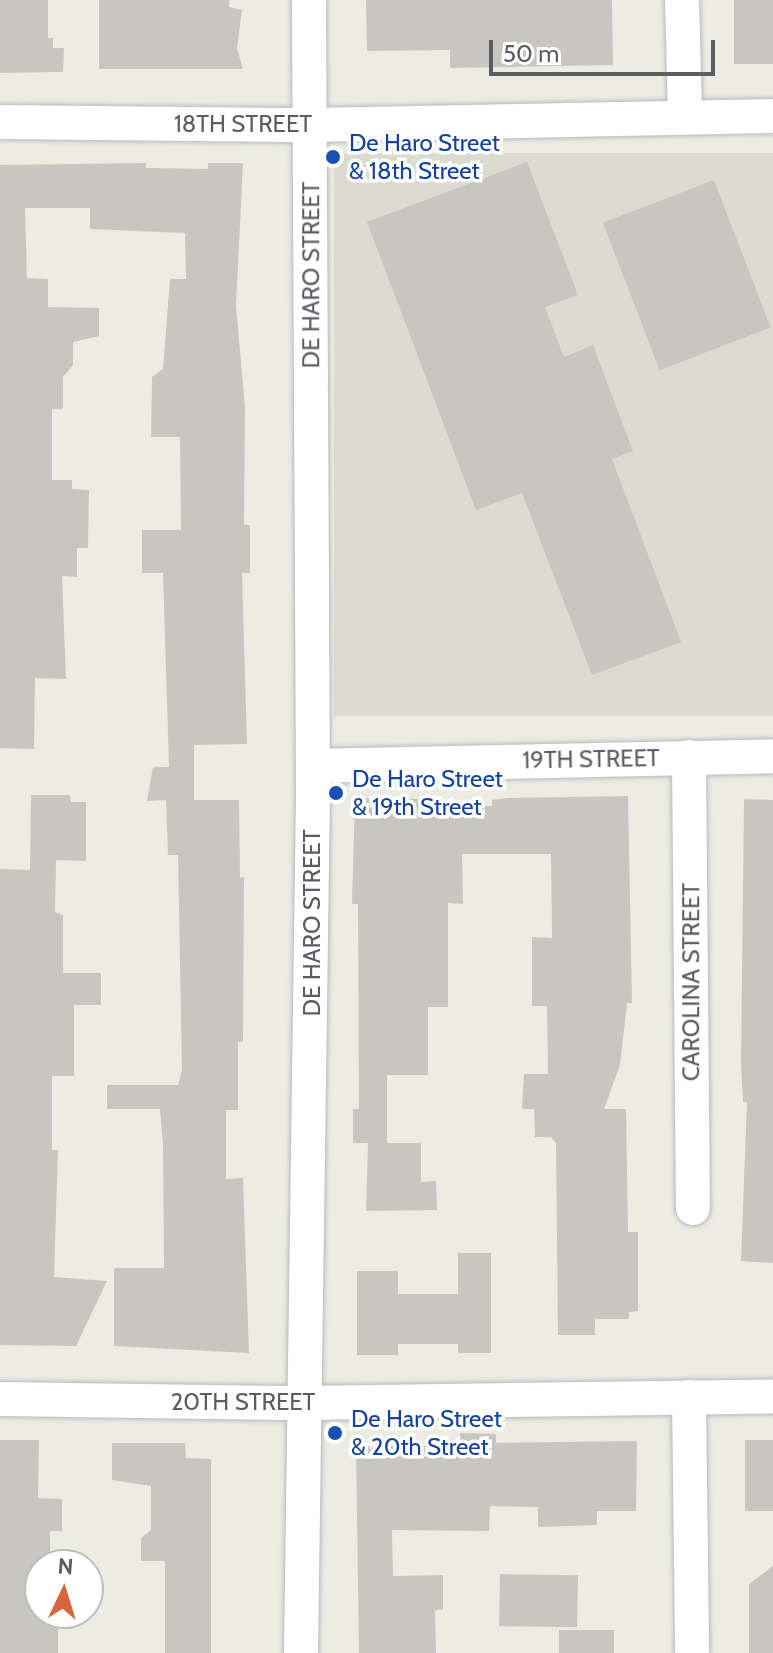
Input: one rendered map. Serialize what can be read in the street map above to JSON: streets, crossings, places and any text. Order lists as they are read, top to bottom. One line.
{"streets":{"street":["18TH STREET","DE HARO STREET","19TH STREET","CAROLINA STREET","20TH STREET"]},"crossings":[["18TH STREET","DE HARO STREET"],["DE HARO STREET","19TH STREET"],["DE HARO STREET","20TH STREET"],["19TH STREET","CAROLINA STREET"]],"places":["De Haro Street & 18th Street","De Haro Street & 19th Street","De Haro Street & 20th Street"],"scale_bar":"50 m","north":"top"}
